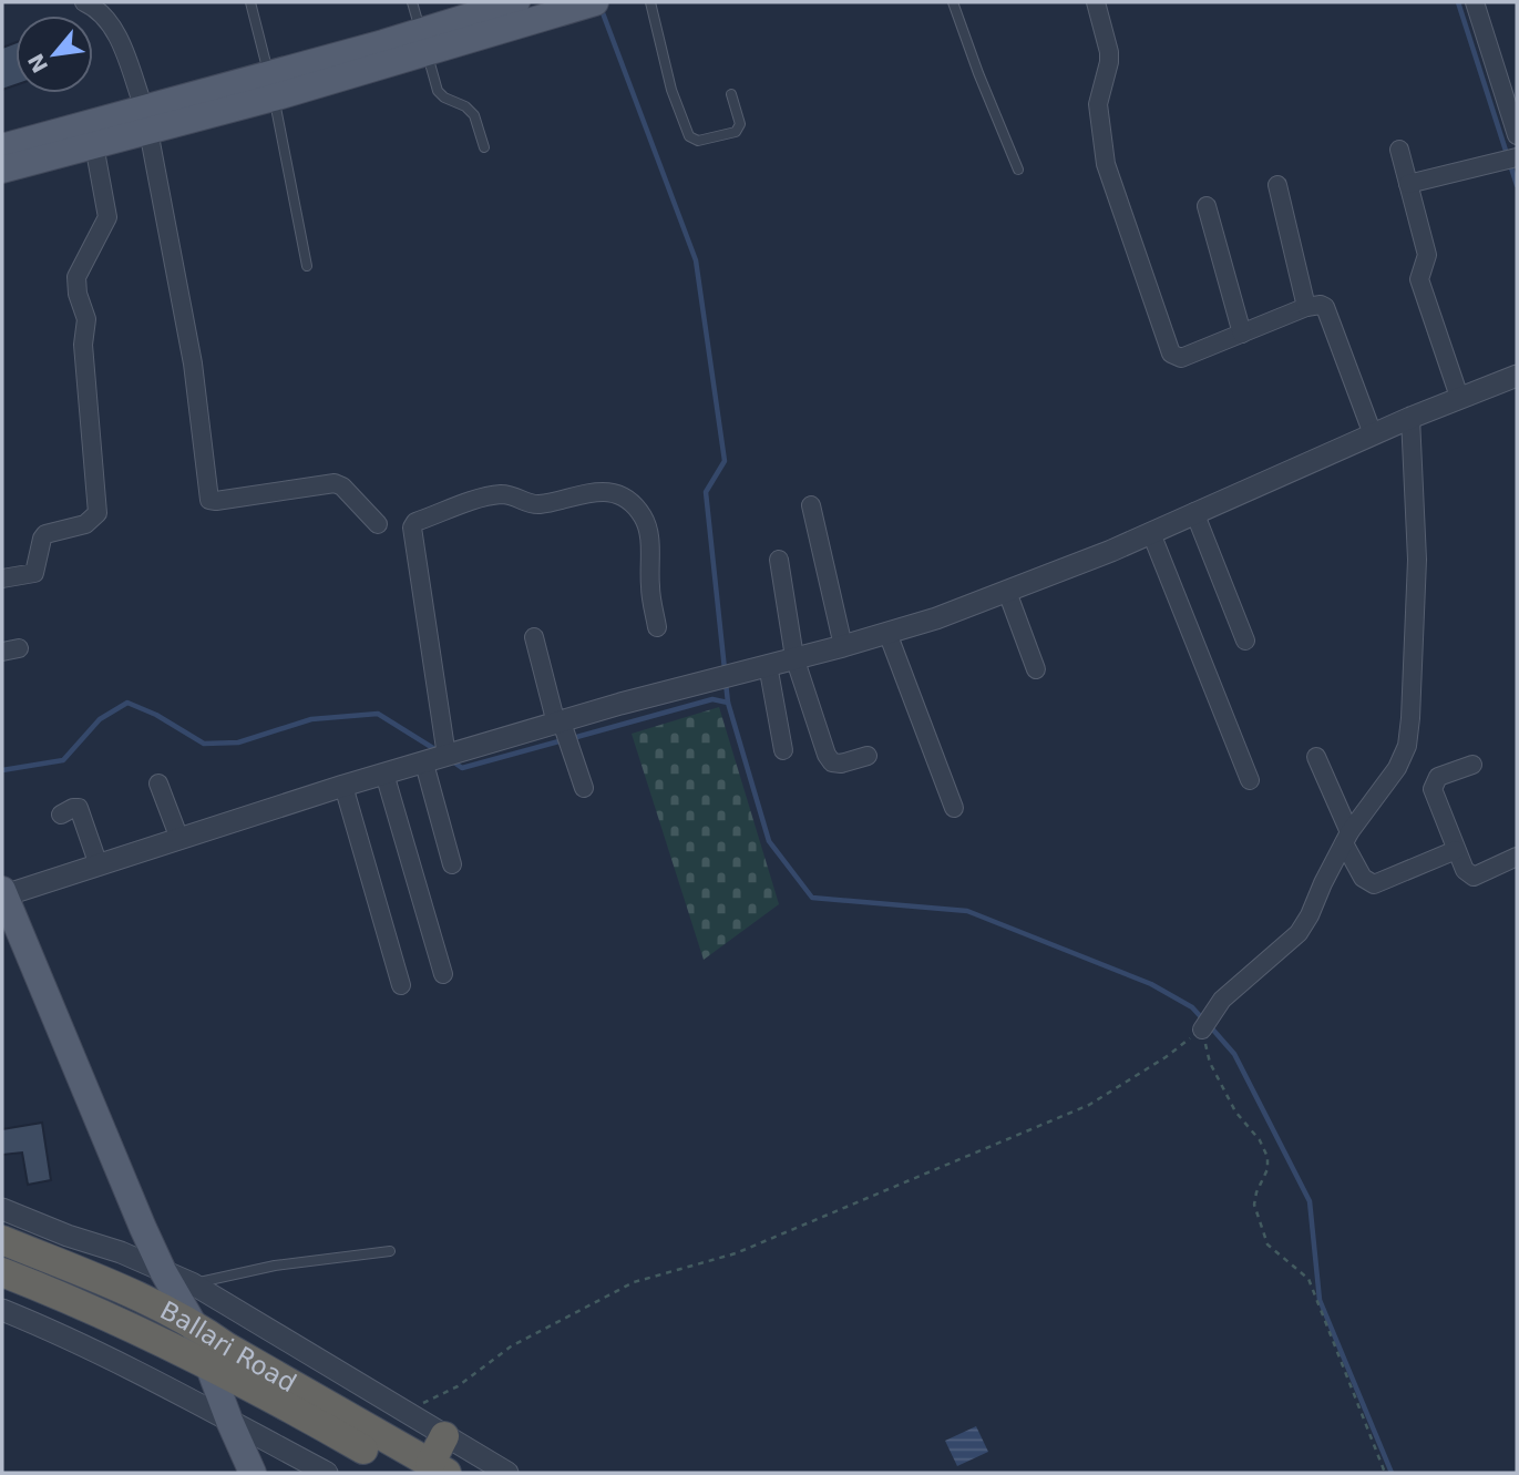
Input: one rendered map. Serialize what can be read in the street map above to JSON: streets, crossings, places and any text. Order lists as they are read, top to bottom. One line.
{"streets":{"highway":["Ballari Road"]},"north":"bottom left"}
